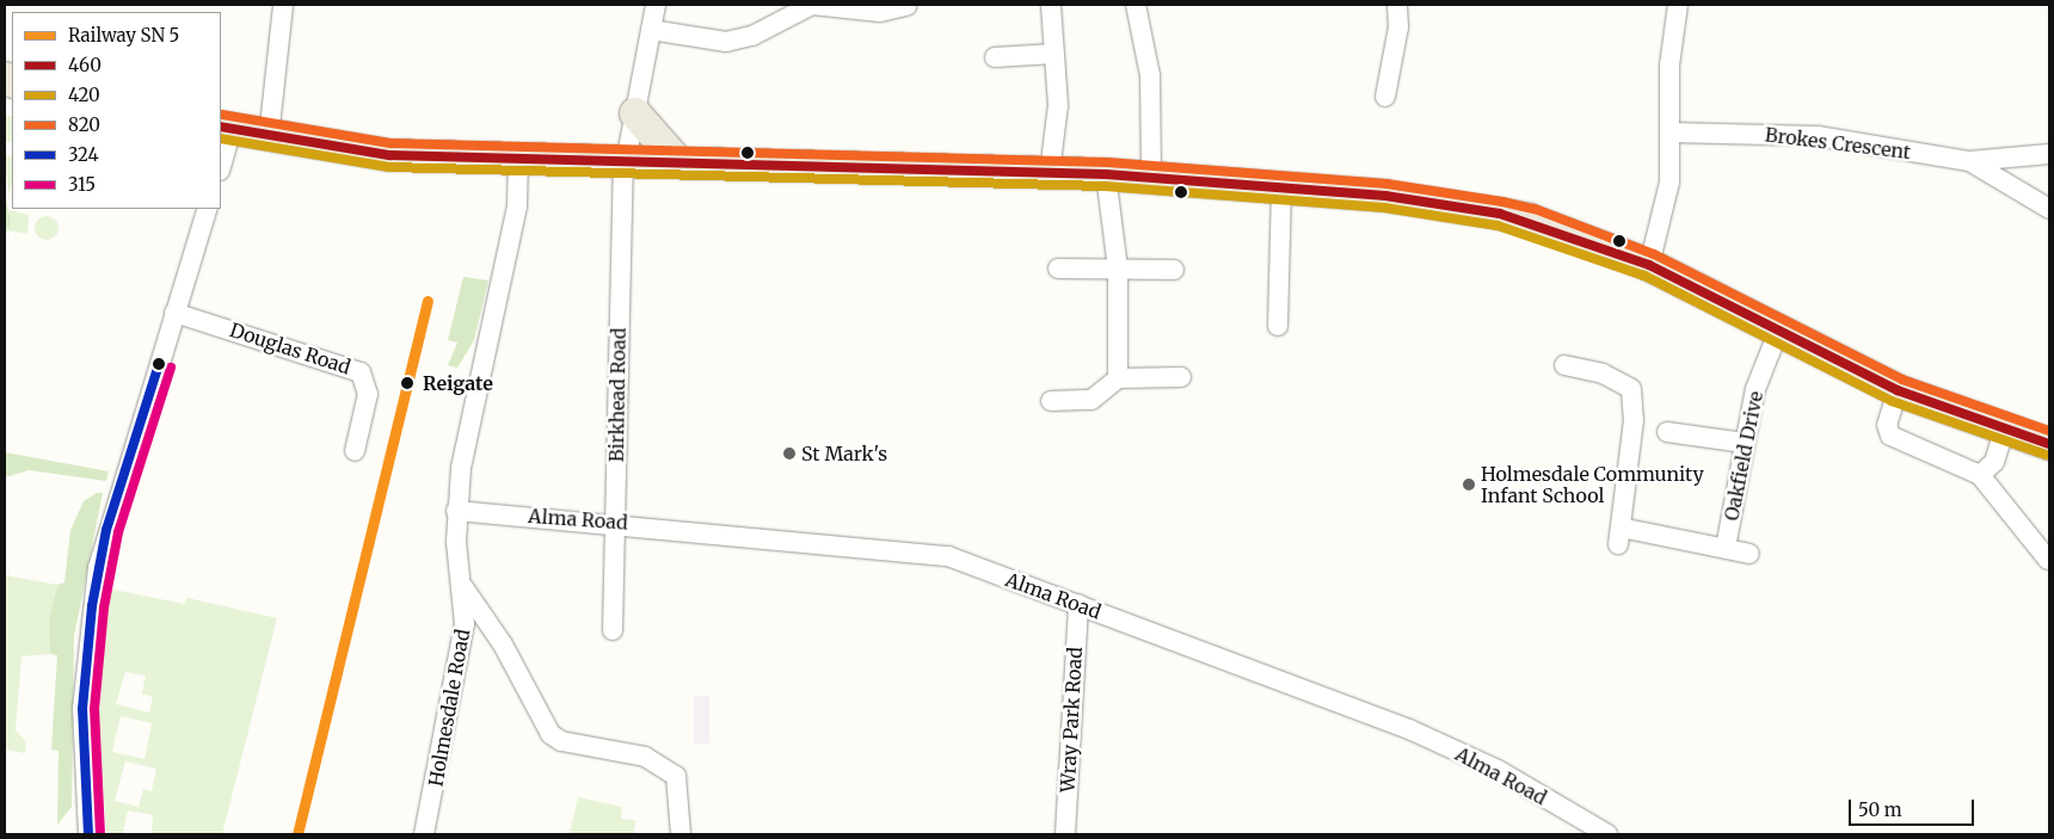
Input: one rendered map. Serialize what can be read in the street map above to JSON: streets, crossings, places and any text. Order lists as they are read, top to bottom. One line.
{"streets":{"street":["Brokes Crescent","Douglas Road","Birkhead Road","Oakfield Drive","Alma Road","Holmesdale Road","Wray Park Road"]},"crossings":[["Birkhead Road","Alma Road"],["Alma Road","Holmesdale Road"],["Alma Road","Wray Park Road"]],"places":["Reigate","St Mark's","Holmesdale Community Infant School"],"lines":["transit line 820","transit line 460","transit line 420","transit line 324","transit line 315"],"legend":["Railway SN 5","460","420","820","324","315"],"scale_bar":"50 m"}
